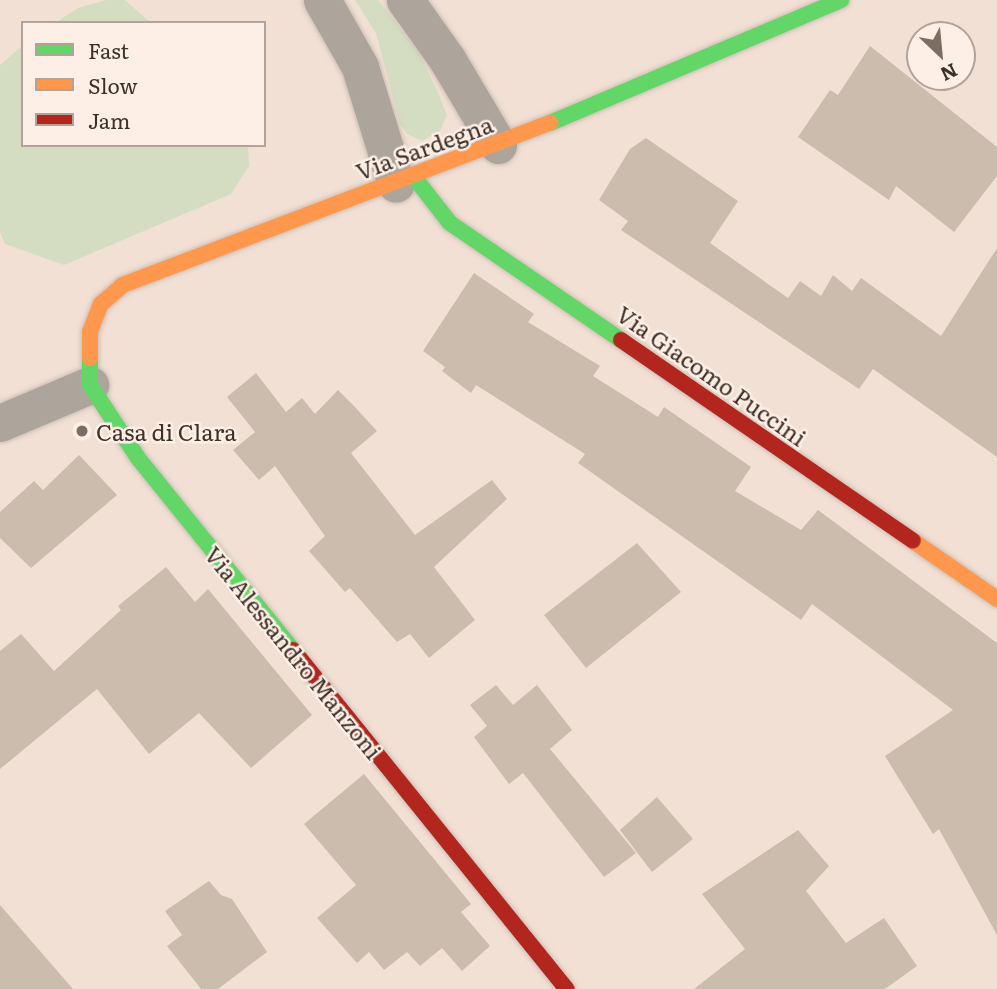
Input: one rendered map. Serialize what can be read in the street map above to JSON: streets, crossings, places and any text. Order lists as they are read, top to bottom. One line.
{"streets":{"street":["Via Sardegna","Via Giacomo Puccini","Via Alessandro Manzoni"]},"crossings":[["Via Sardegna","Via Giacomo Puccini"],["Via Sardegna","Via Alessandro Manzoni"]],"places":["Casa di Clara"],"legend":["Fast","Slow","Jam"],"north":"bottom right"}
